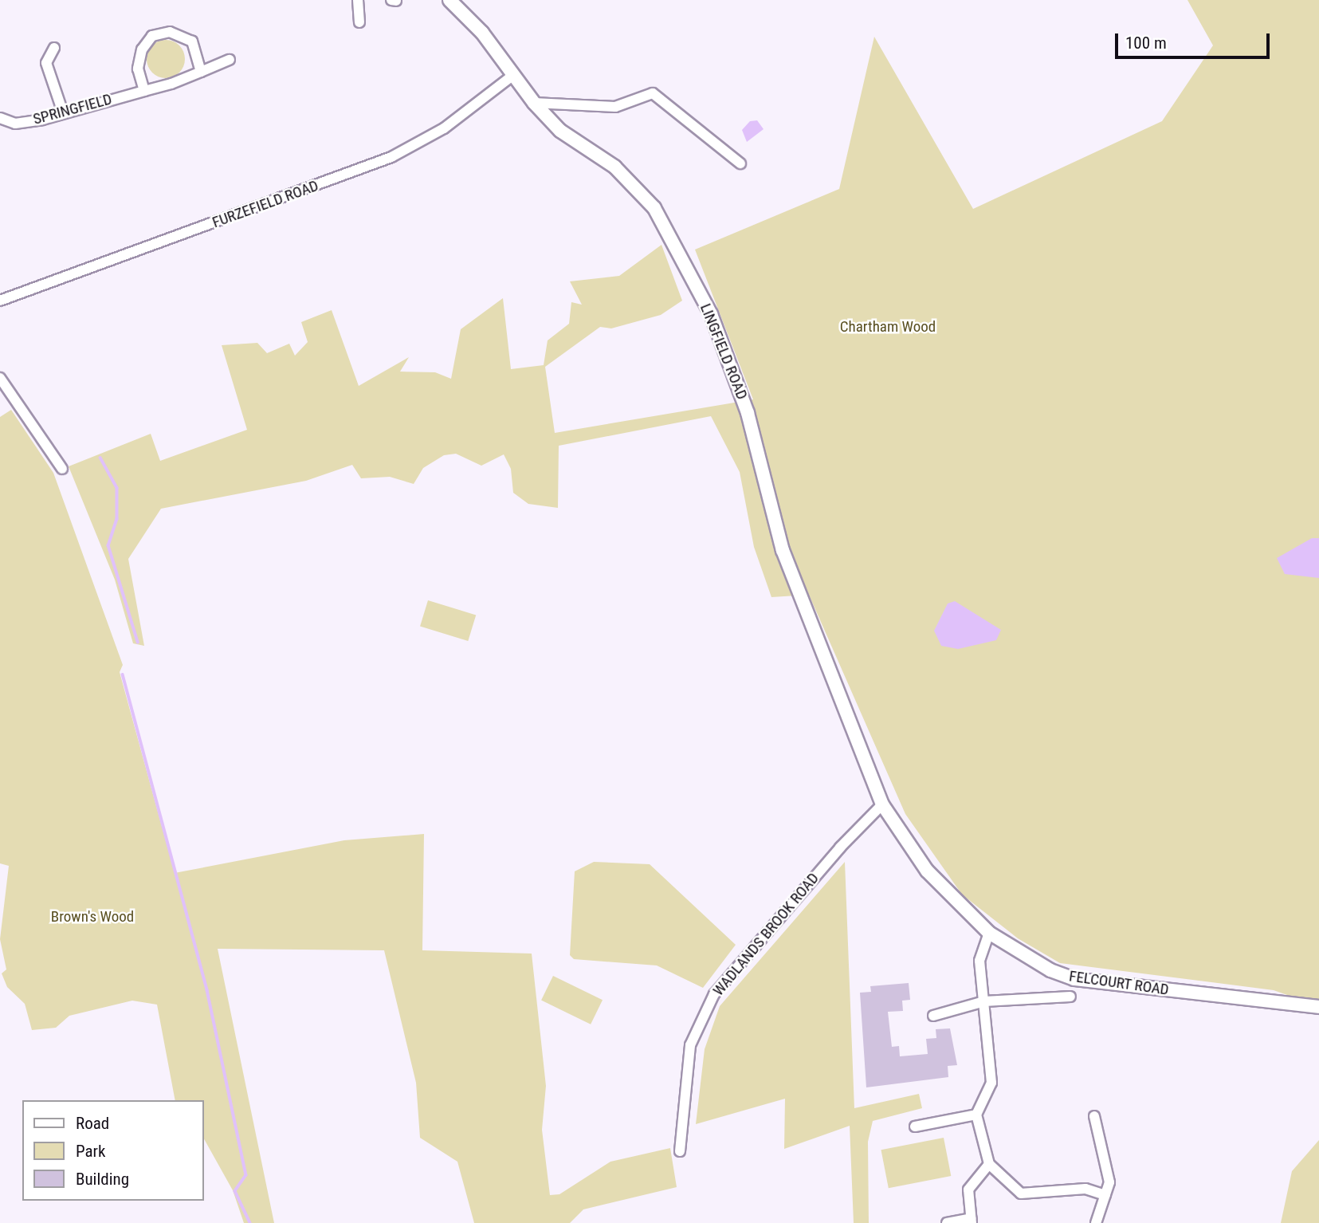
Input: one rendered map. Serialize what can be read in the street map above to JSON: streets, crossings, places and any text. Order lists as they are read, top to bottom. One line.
{"streets":{"street":["SPRINGFIELD","FURZEFIELD ROAD","LINGFIELD ROAD","WADLANDS BROOK ROAD","FELCOURT ROAD"]},"crossings":[["FURZEFIELD ROAD","LINGFIELD ROAD"],["LINGFIELD ROAD","FELCOURT ROAD"],["WADLANDS BROOK ROAD","FELCOURT ROAD"]],"parks":["Chartham Wood","Brown's Wood"],"legend":["Road","Park","Building"],"scale_bar":"100 m"}
